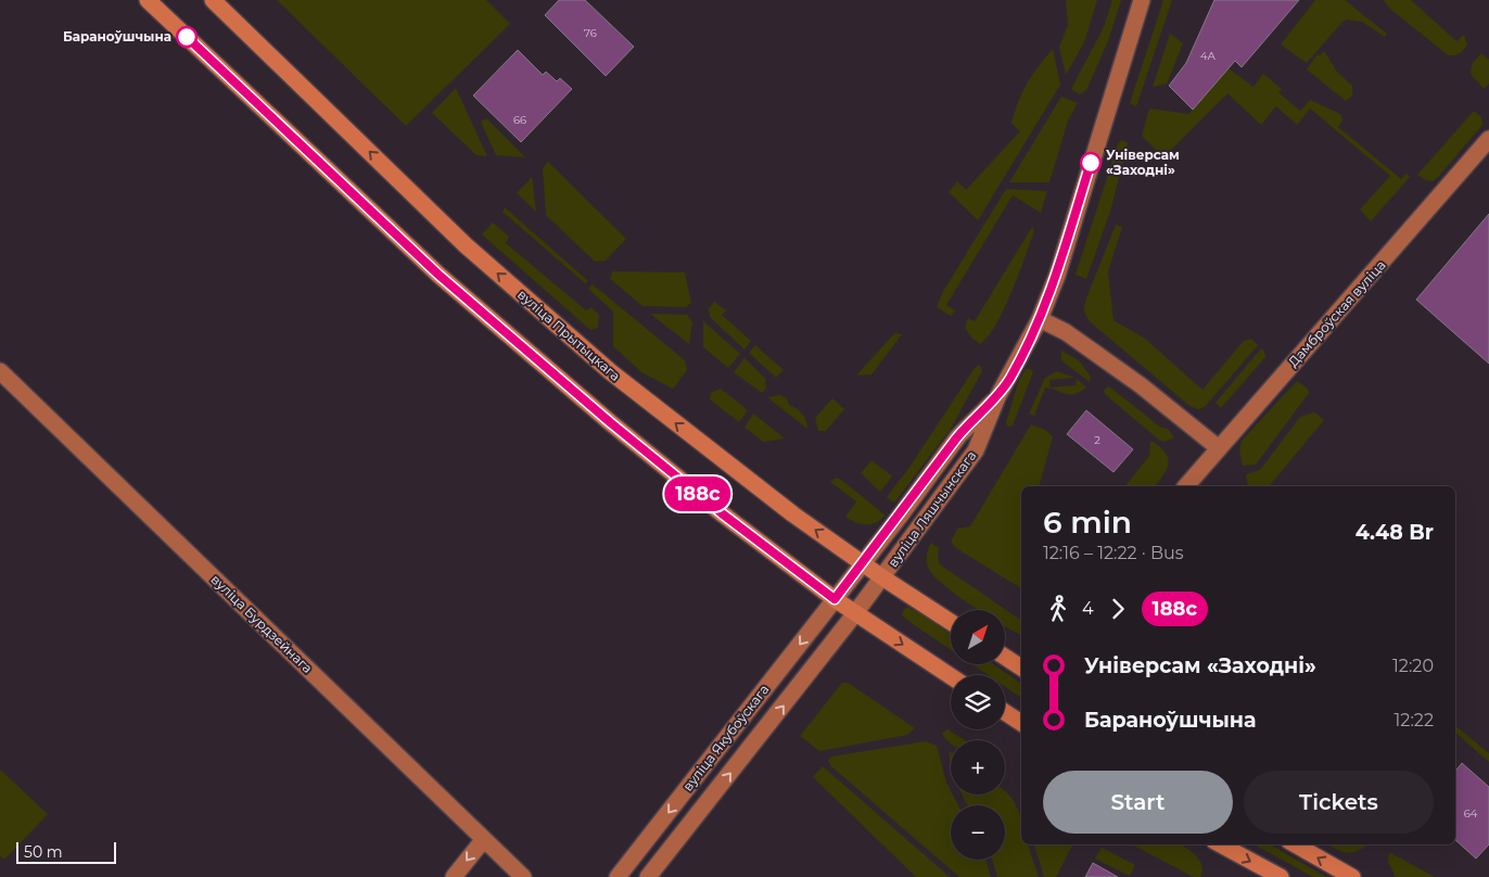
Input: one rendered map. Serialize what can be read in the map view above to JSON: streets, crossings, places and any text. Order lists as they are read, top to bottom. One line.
{"streets":{"main road":["Дамброўская вуліца","вуліца Прытыцкага","вуліца Ляшчынскага","вуліца Бурдзейнага","вуліца Якубоўскага"]},"crossings":[["вуліца Прытыцкага","вуліца Ляшчынскага"],["вуліца Ляшчынскага","вуліца Якубоўскага"]],"places":["Бараноўшчына","Універсам «Заходні»"],"lines":["bus line 188с"],"house_numbers":["76","4А","66","2","64"],"scale_bar":"50 m","north":"top right","page":{"on_map":"188с","heading":["6 min","12:16 – 12:22 · Bus","4.48 Br"],"legs":["4","188с"],"map_buttons":["+","−"],"list":[{"name":"Універсам «Заходні»","value":"12:20"},{"name":"Бараноўшчына","value":"12:22"}],"buttons":["Start","Tickets"],"scale":"50 m"}}
